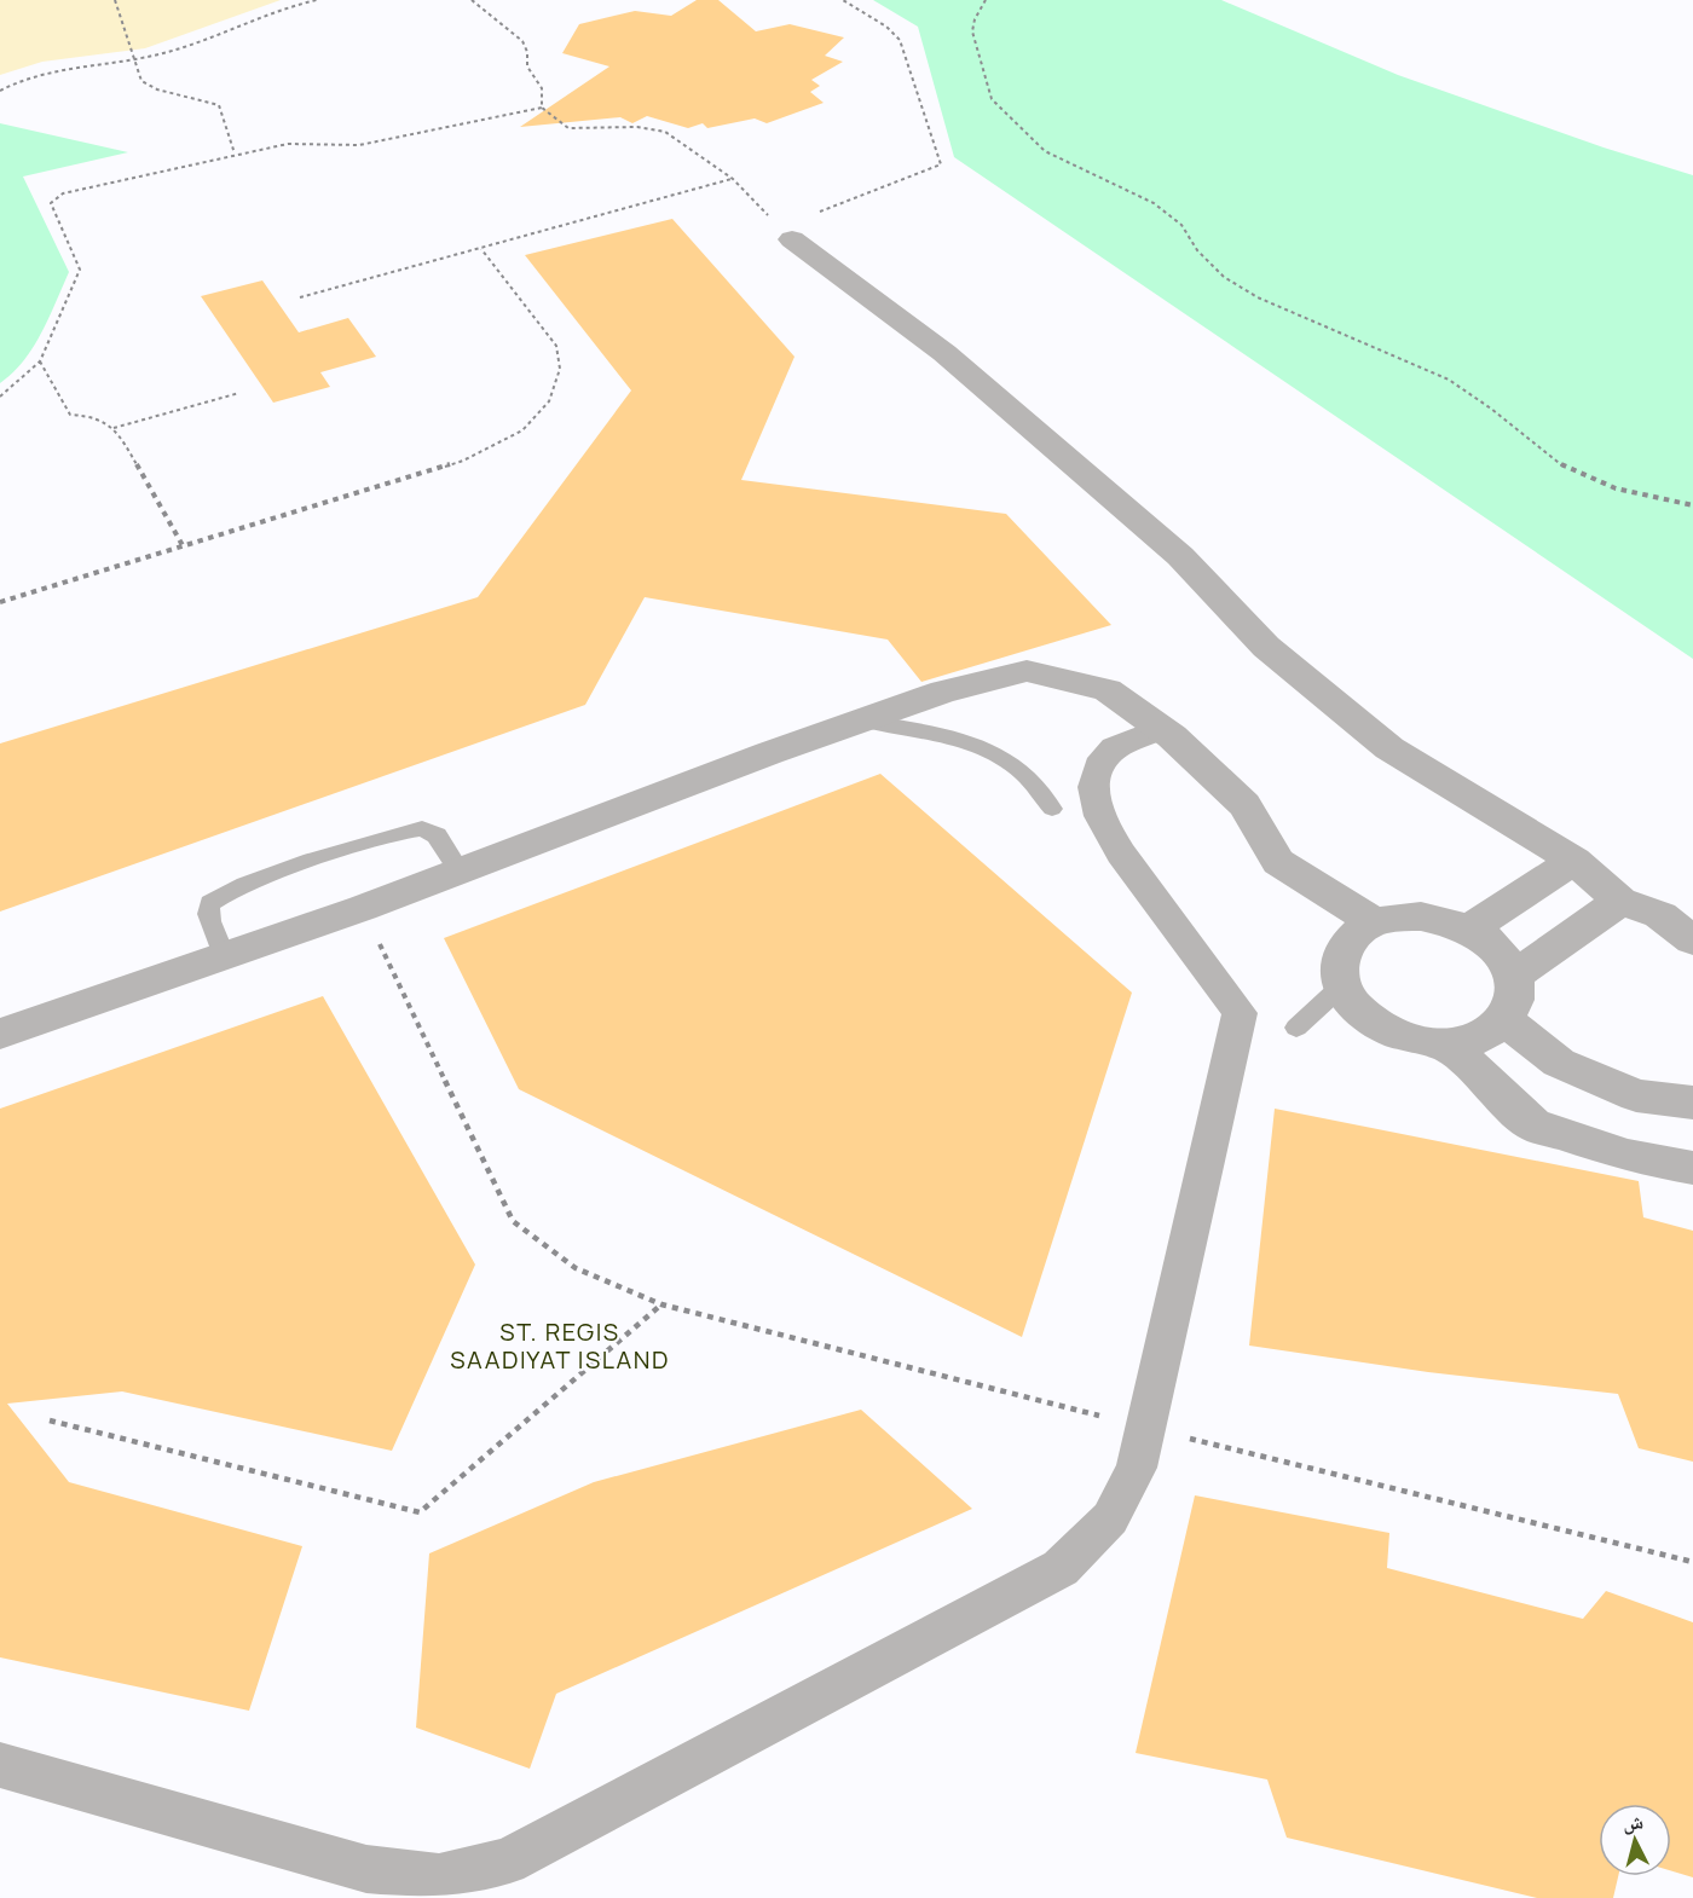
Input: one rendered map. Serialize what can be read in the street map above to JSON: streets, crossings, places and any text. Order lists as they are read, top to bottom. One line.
{"districts":["ST. REGIS SAADIYAT ISLAND"],"north":"top"}
